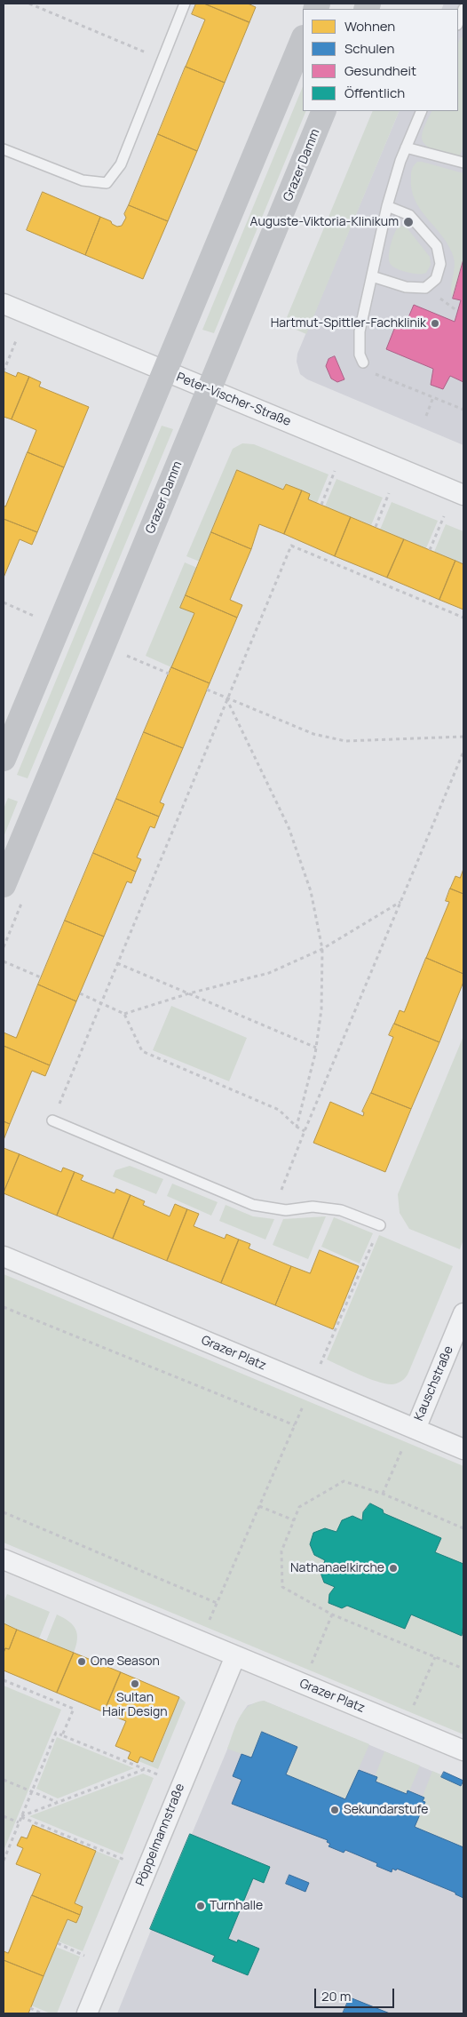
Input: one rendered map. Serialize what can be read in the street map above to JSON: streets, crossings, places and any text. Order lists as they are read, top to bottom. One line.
{"streets":{"main road":["Grazer Damm"],"street":["Peter-Vischer-Straße","Grazer Platz","Kauschstraße","Pöppelmannstraße"]},"crossings":[["Grazer Damm","Peter-Vischer-Straße"],["Grazer Platz","Kauschstraße"],["Grazer Platz","Pöppelmannstraße"]],"places":["Auguste-Viktoria-Klinikum","Hartmut-Spittler-Fachklinik","Nathanaelkirche","One Season","Sultan Hair Design","Sekundarstufe","Turnhalle"],"legend":["Wohnen","Schulen","Gesundheit","Öffentlich"],"scale_bar":"20 m"}
